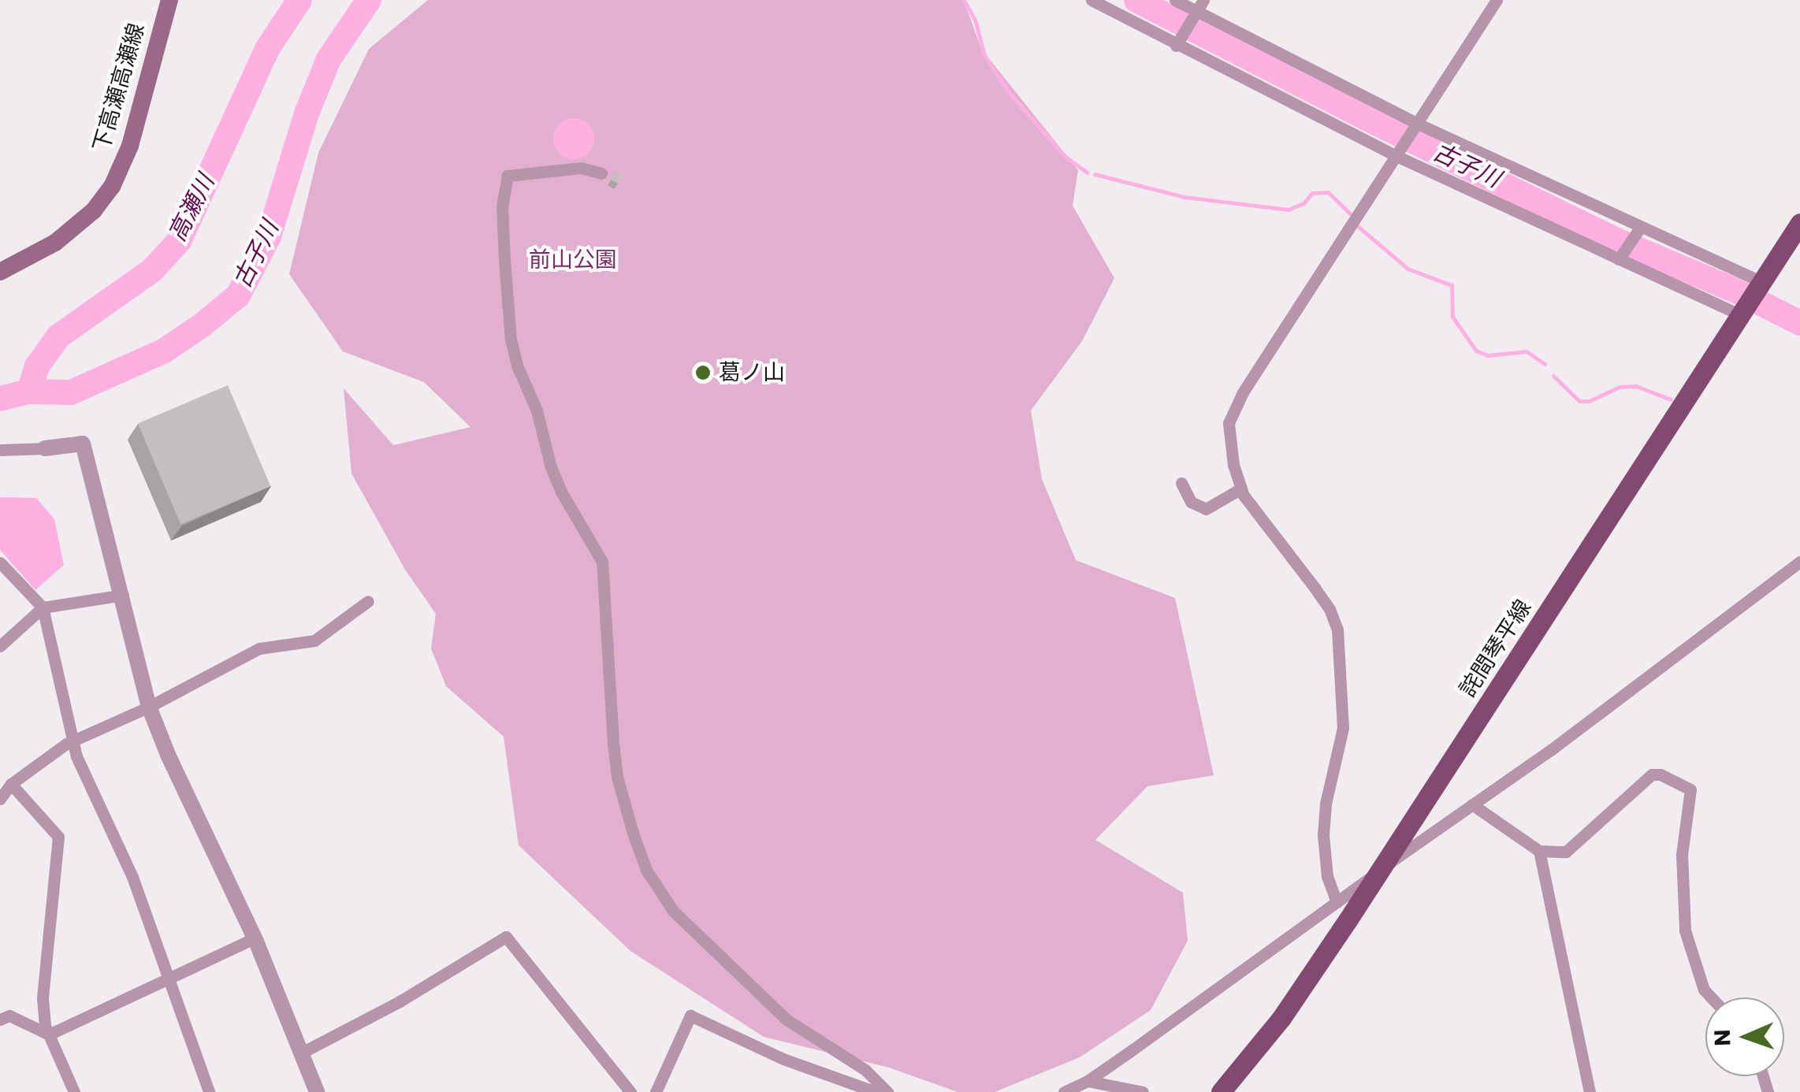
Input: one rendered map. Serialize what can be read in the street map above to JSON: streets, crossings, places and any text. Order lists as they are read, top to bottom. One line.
{"streets":{"main road":["下高瀬高瀬線","詫間琴平線"]},"water":["古子川","高瀬川"],"parks":["前山公園"],"places":["葛ノ山"],"north":"left"}
